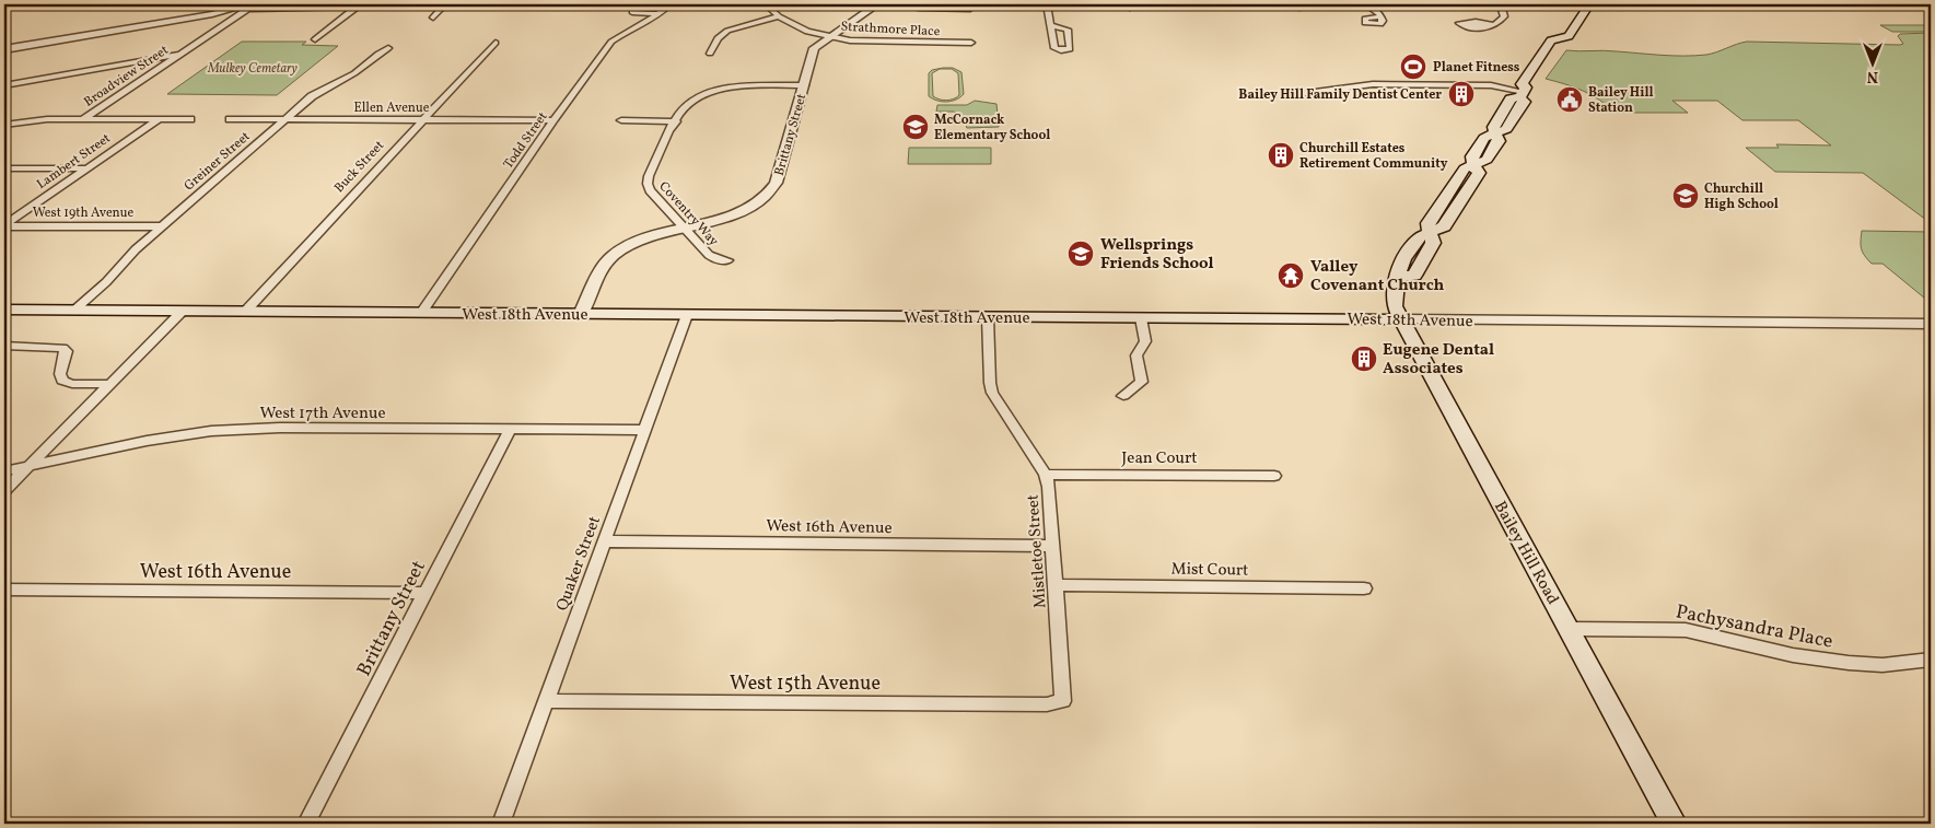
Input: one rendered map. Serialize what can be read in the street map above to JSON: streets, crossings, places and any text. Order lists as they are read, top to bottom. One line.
{"streets":{"main road":["West 18th Avenue","Bailey Hill Road"],"street":["Strathmore Place","Broadview Street","Ellen Avenue","Brittany Street","Todd Street","Lambert Street","Greiner Street","Buck Street","West 19th Avenue","Coventry Way","West 17th Avenue","Jean Court","West 16th Avenue","Mistletoe Street","Quaker Street","Mist Court","Pachysandra Place","West 15th Avenue"]},"crossings":[["Strathmore Place","Brittany Street"],["Ellen Avenue","Todd Street"],["Ellen Avenue","Greiner Street"],["Ellen Avenue","Buck Street"],["Brittany Street","Coventry Way"],["Brittany Street","West 18th Avenue"],["Brittany Street","West 17th Avenue"],["Brittany Street","West 16th Avenue"],["Todd Street","West 18th Avenue"],["Lambert Street","West 19th Avenue"],["Greiner Street","West 19th Avenue"],["Greiner Street","West 18th Avenue"],["Buck Street","West 18th Avenue"],["West 18th Avenue","Mistletoe Street"],["West 18th Avenue","Bailey Hill Road"],["West 18th Avenue","Quaker Street"],["West 17th Avenue","Quaker Street"],["Jean Court","Mistletoe Street"],["West 16th Avenue","Mistletoe Street"],["West 16th Avenue","Quaker Street"],["Mistletoe Street","Mist Court"],["Mistletoe Street","West 15th Avenue"],["Bailey Hill Road","Pachysandra Place"],["Quaker Street","West 15th Avenue"]],"parks":["Mulkey Cemetary"],"places":{"sports":["Planet Fitness"],"building":["Bailey Hill Family Dentist Center","Churchill Estates Retirement Community","Eugene Dental Associates"],"public building":["Bailey Hill Station"],"school or university":["McCornack Elementary School","Churchill High School","Wellsprings Friends School"],"temple":["Valley Covenant Church"]},"north":"bottom"}
